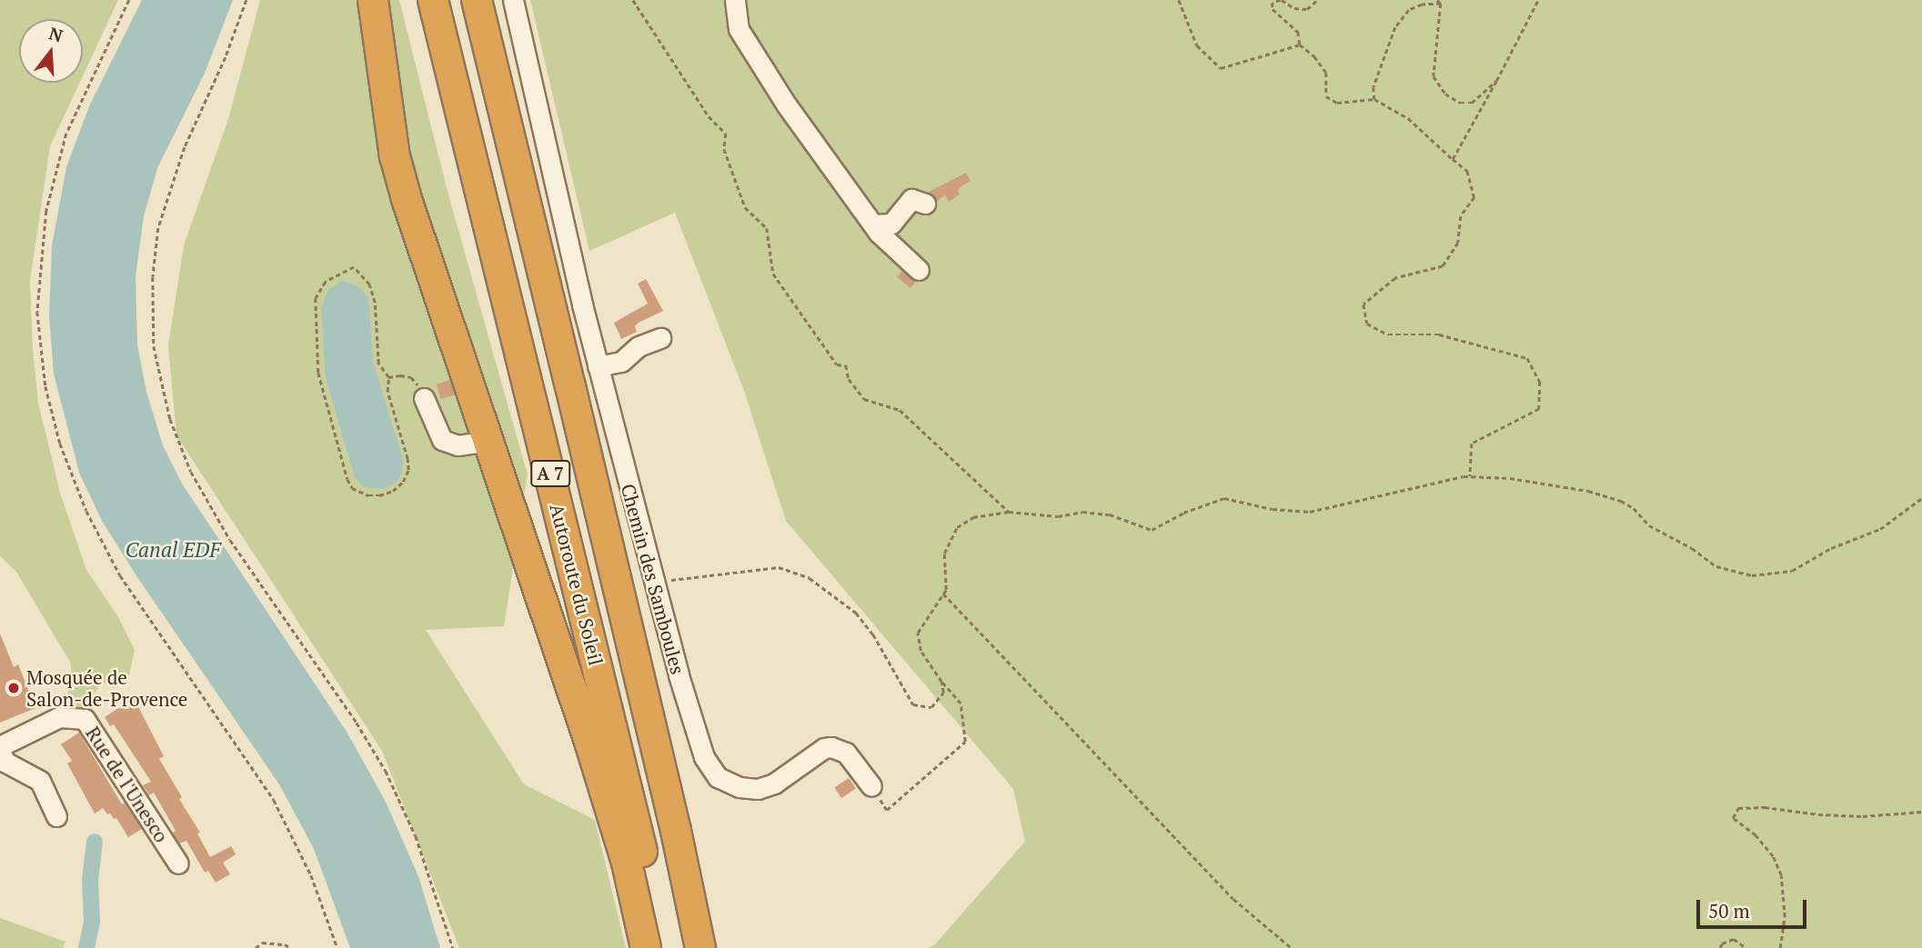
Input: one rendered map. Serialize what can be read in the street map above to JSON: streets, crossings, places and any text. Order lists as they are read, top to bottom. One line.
{"streets":{"highway":["A 7","Autoroute du Soleil"],"street":["Chemin des Samboules","Rue de l'Unesco"]},"water":["Canal EDF"],"places":["Mosquée de Salon-de-Provence"],"scale_bar":"50 m","north":"top"}
